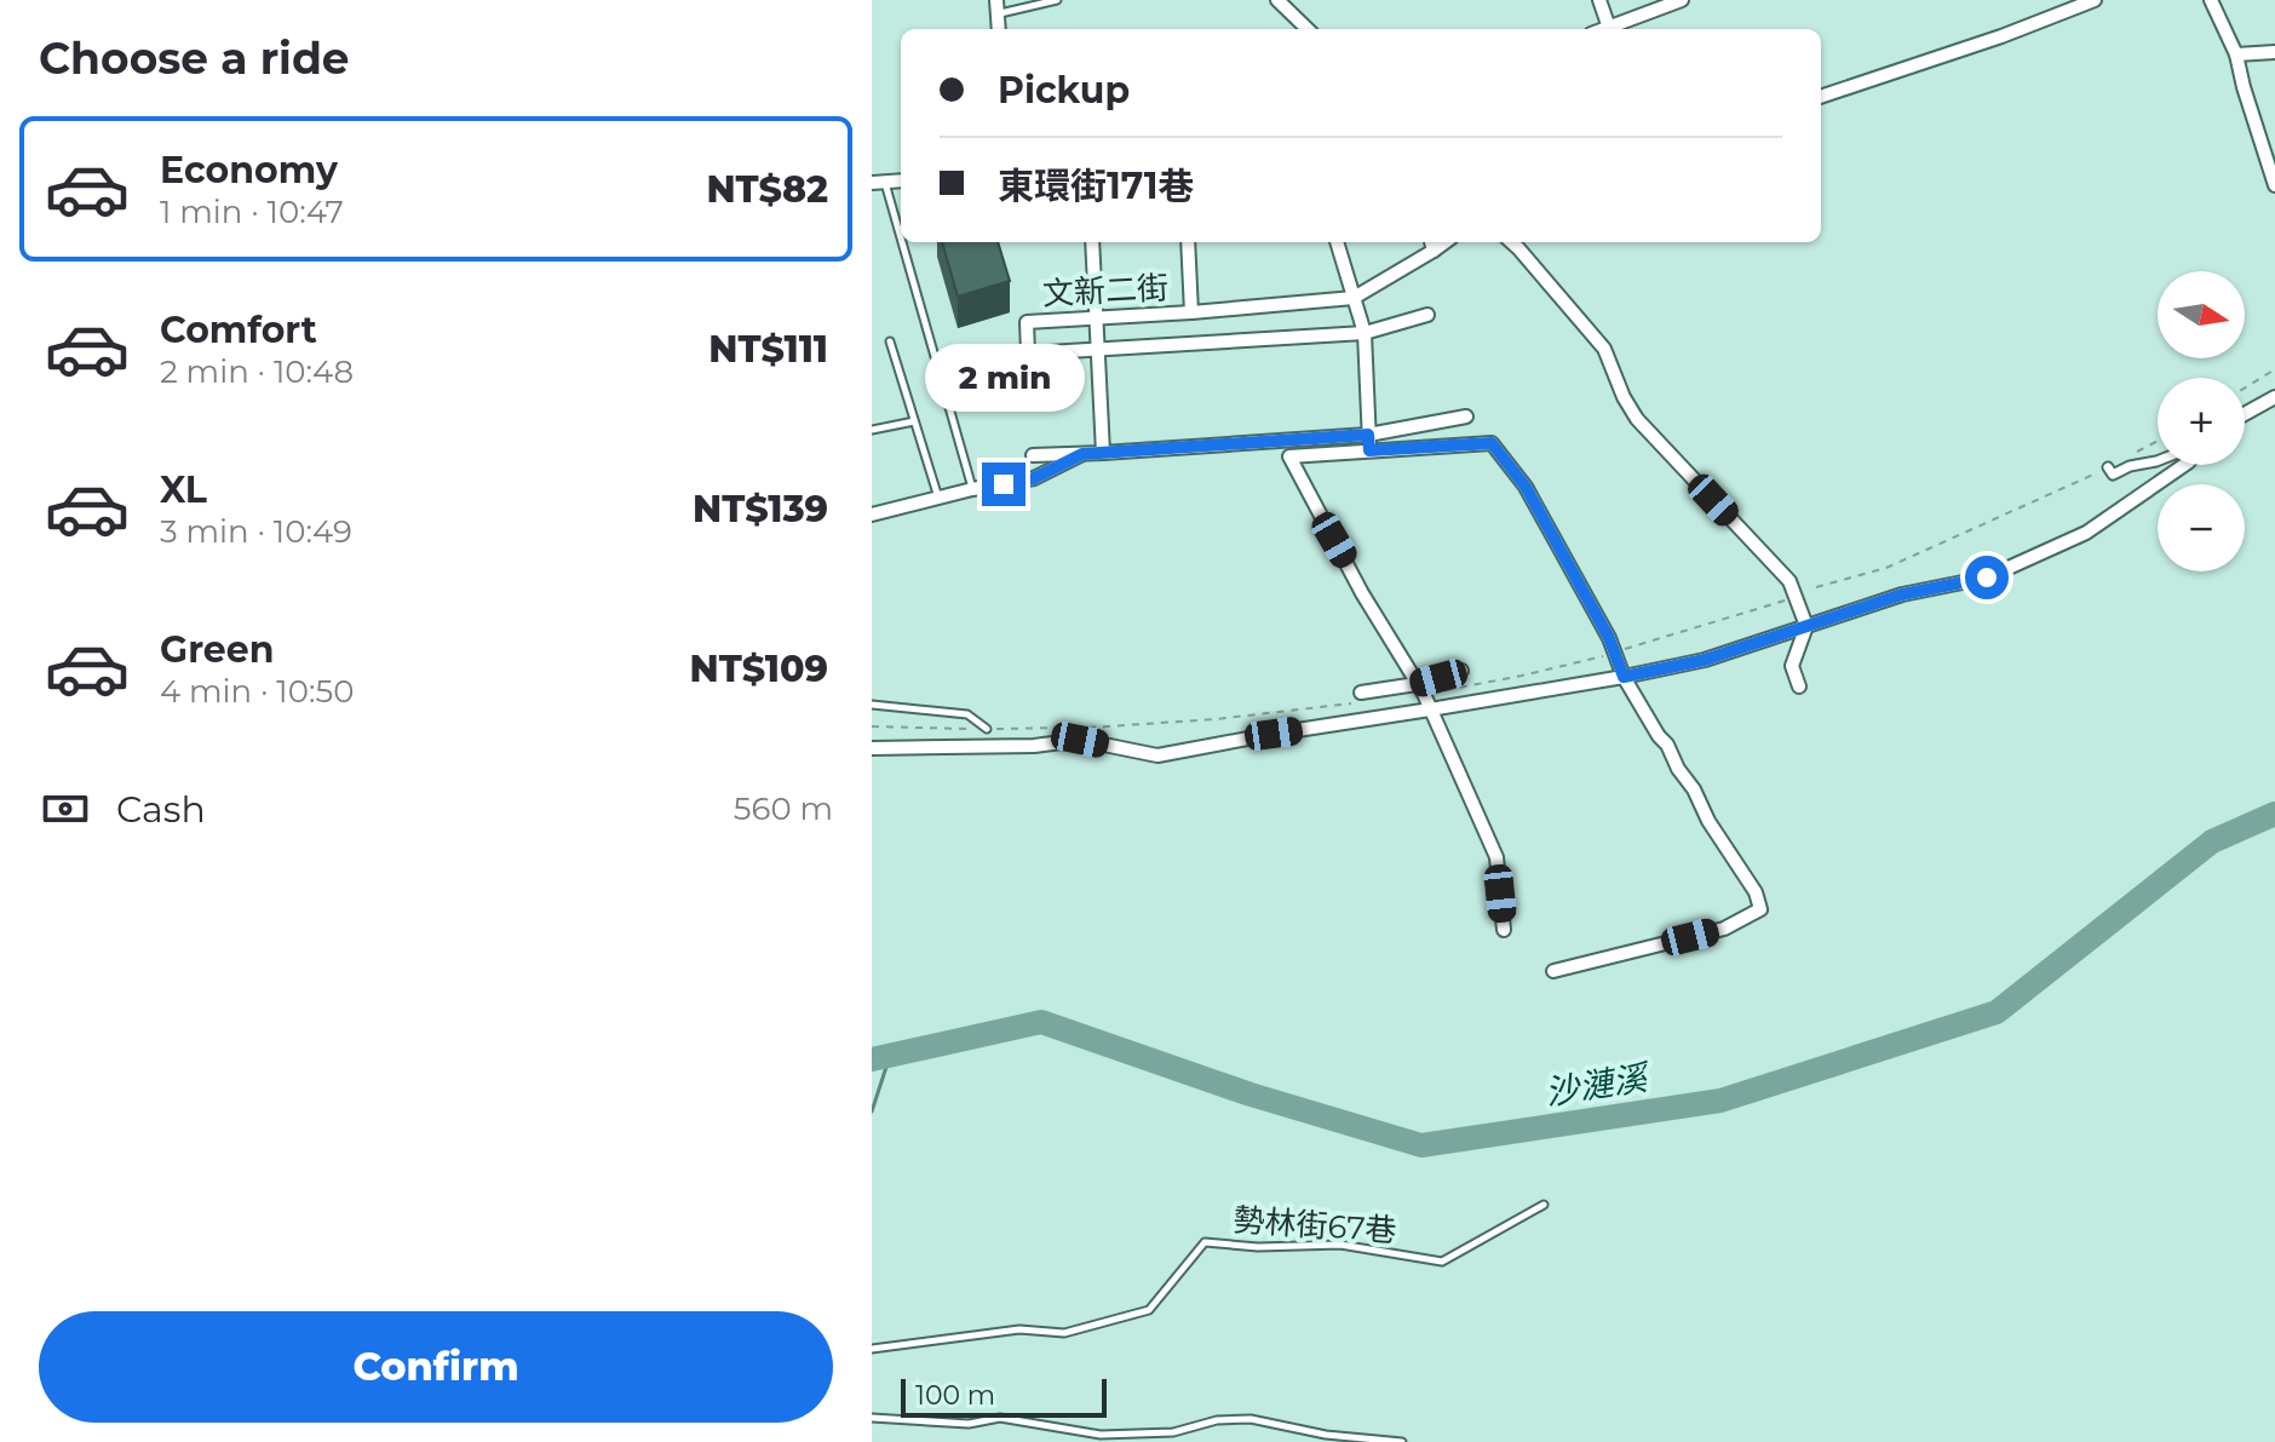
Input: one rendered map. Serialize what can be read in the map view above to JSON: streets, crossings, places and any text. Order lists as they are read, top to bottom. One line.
{"streets":{"street":["文新二街"],"lane":["勢林街67巷"]},"water":["沙漣溪"],"scale_bar":"100 m","north":"right","page":{"heading":"Choose a ride","banner":["Pickup","東環街171巷"],"list":[{"name":"Economy","note":"1 min · 10:47","value":"NT$82"},{"name":"Comfort","note":"2 min · 10:48","value":"NT$111"},{"name":"XL","note":"3 min · 10:49","value":"NT$139"},{"name":"Green","note":"4 min · 10:50","value":"NT$109"}],"map_buttons":["+","−"],"bubble":"2 min","pay":["Cash","560 m"],"buttons":"Confirm","scale":"100 m"}}
